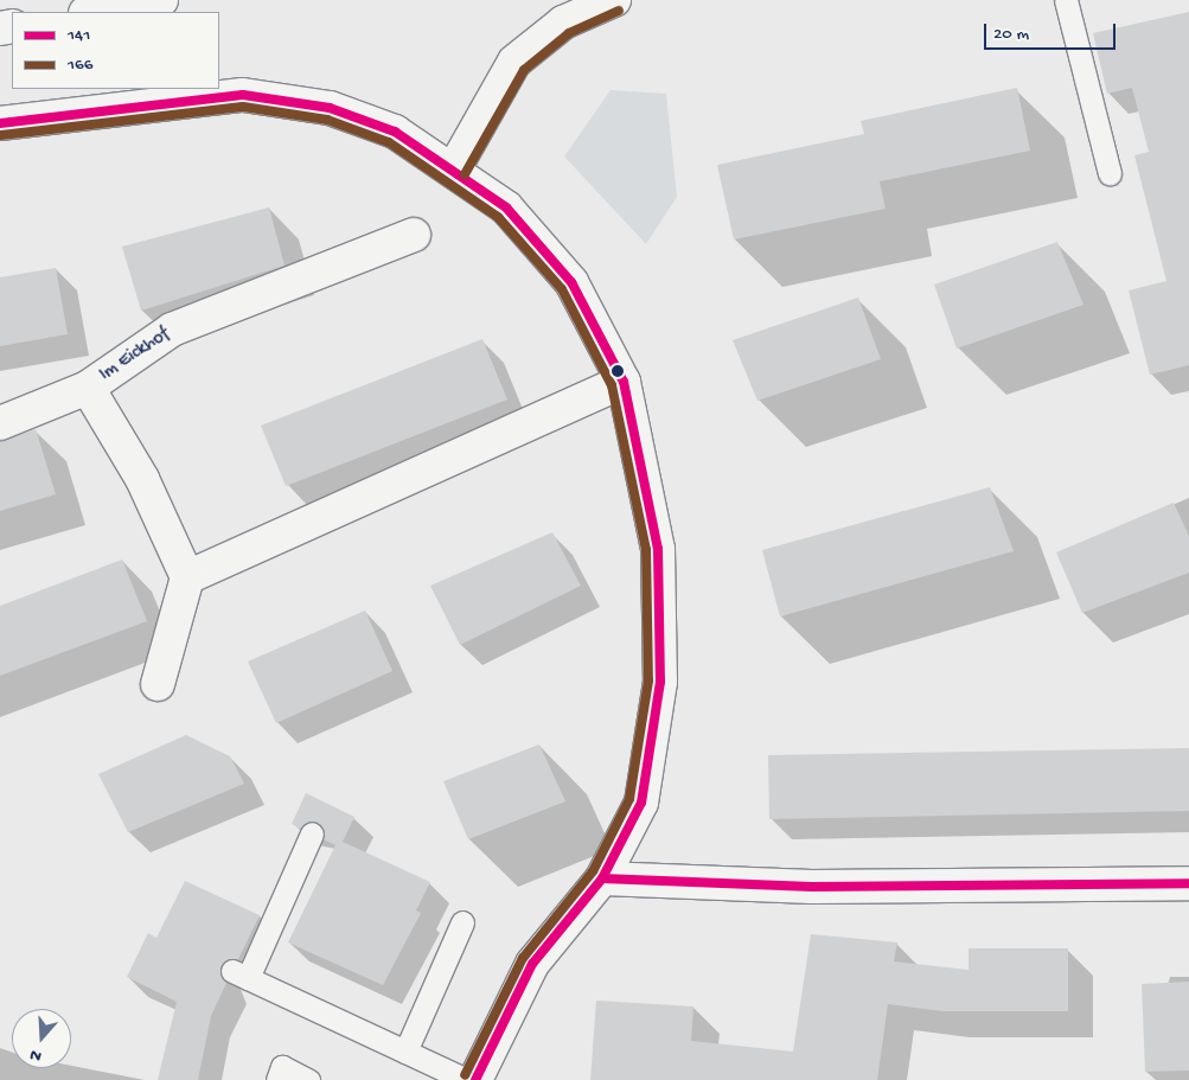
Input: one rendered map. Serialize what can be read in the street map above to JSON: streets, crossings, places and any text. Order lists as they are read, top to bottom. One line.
{"streets":{"street":["Im Eickhof"]},"lines":["transit line 166","transit line 141"],"legend":["141","166"],"scale_bar":"20 m","north":"bottom"}
